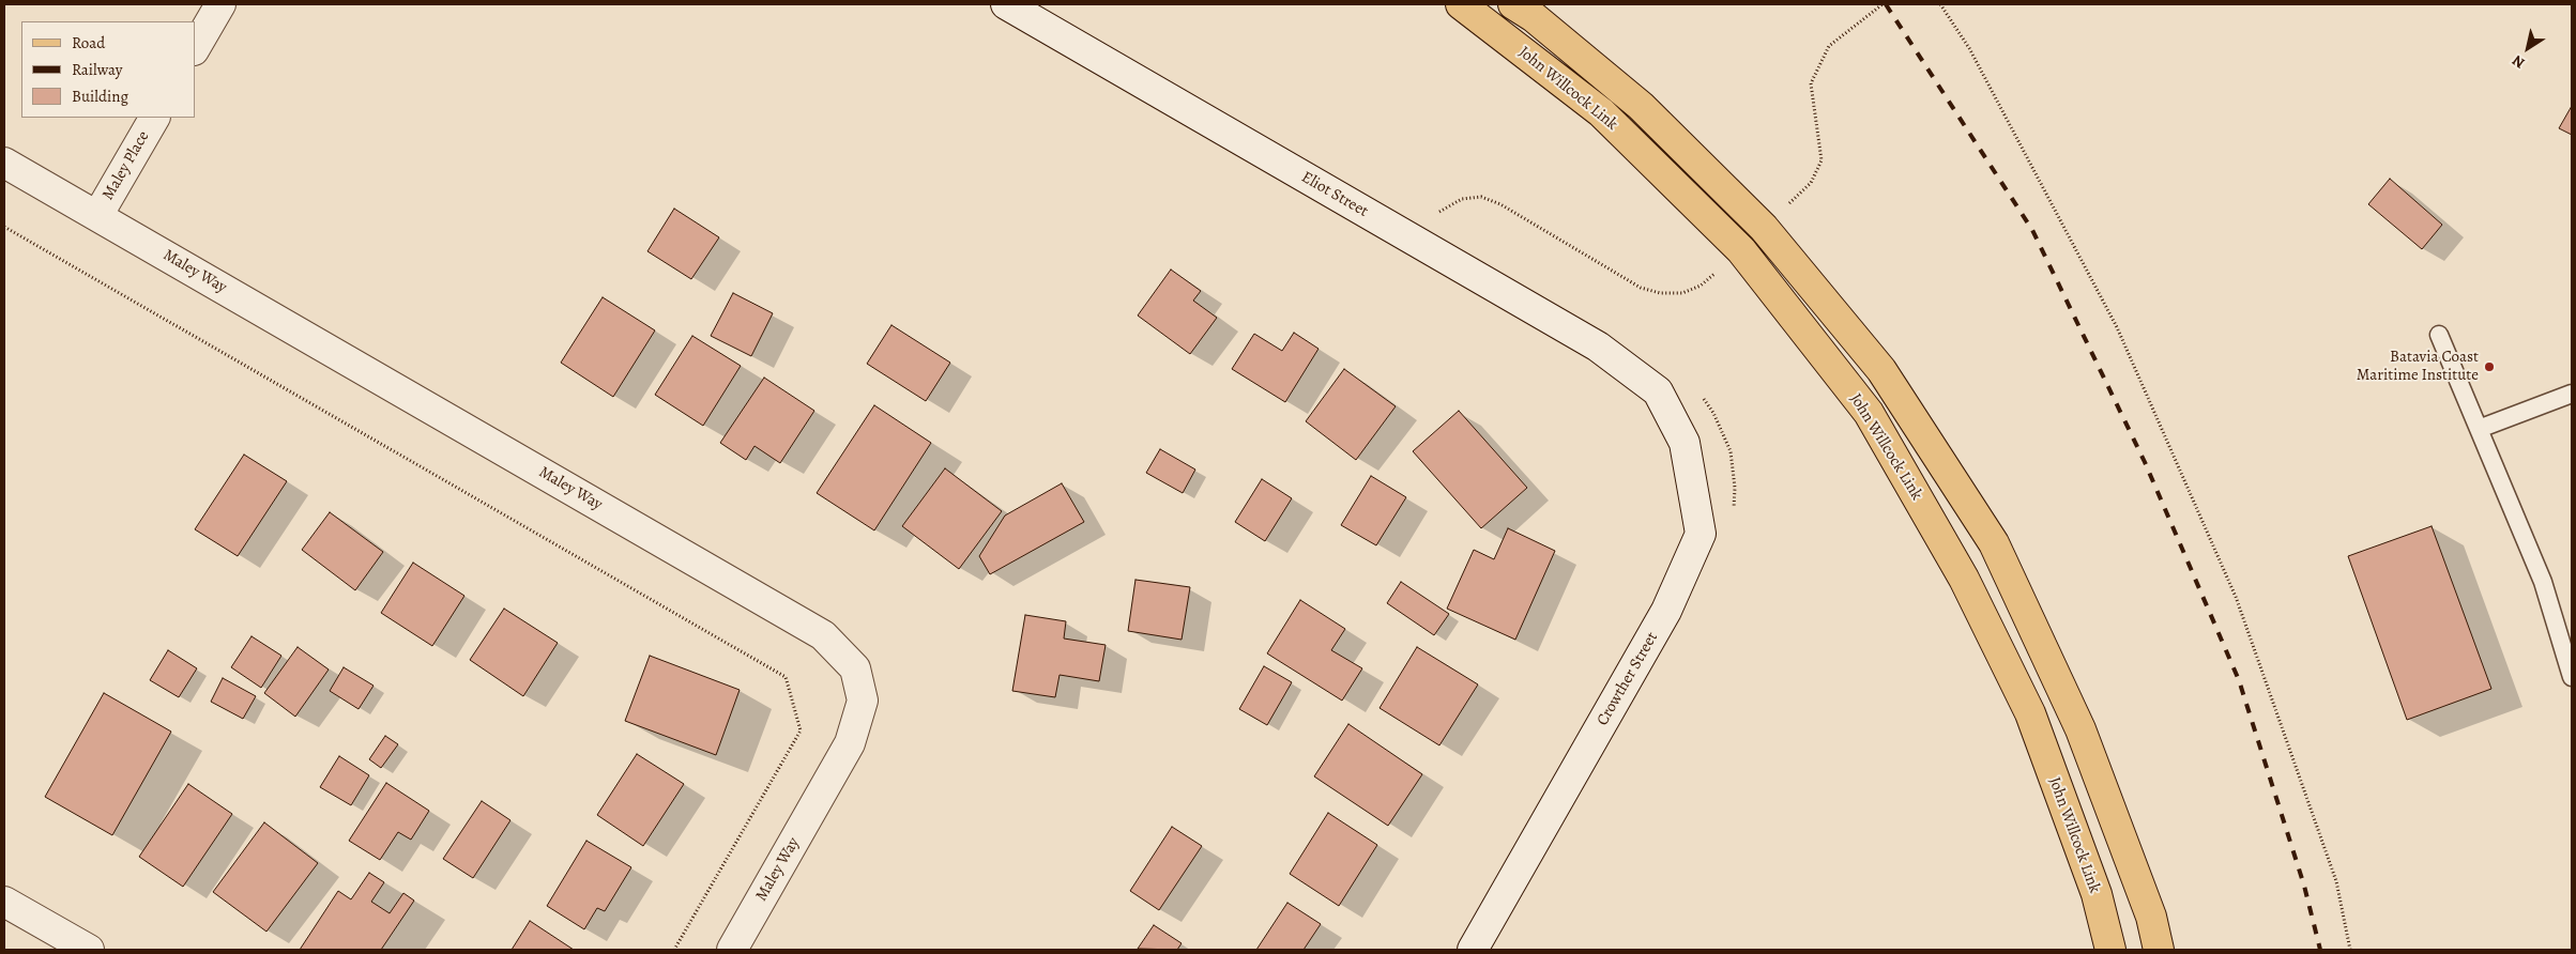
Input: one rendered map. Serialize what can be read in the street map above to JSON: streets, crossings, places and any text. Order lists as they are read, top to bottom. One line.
{"streets":{"main road":["John Willcock Link"],"street":["Maley Place","Eliot Street","Maley Way","Crowther Street"]},"crossings":[["Maley Place","Maley Way"],["Eliot Street","Crowther Street"]],"places":["Batavia Coast Maritime Institute"],"legend":["Road","Railway","Building"],"north":"bottom left"}
